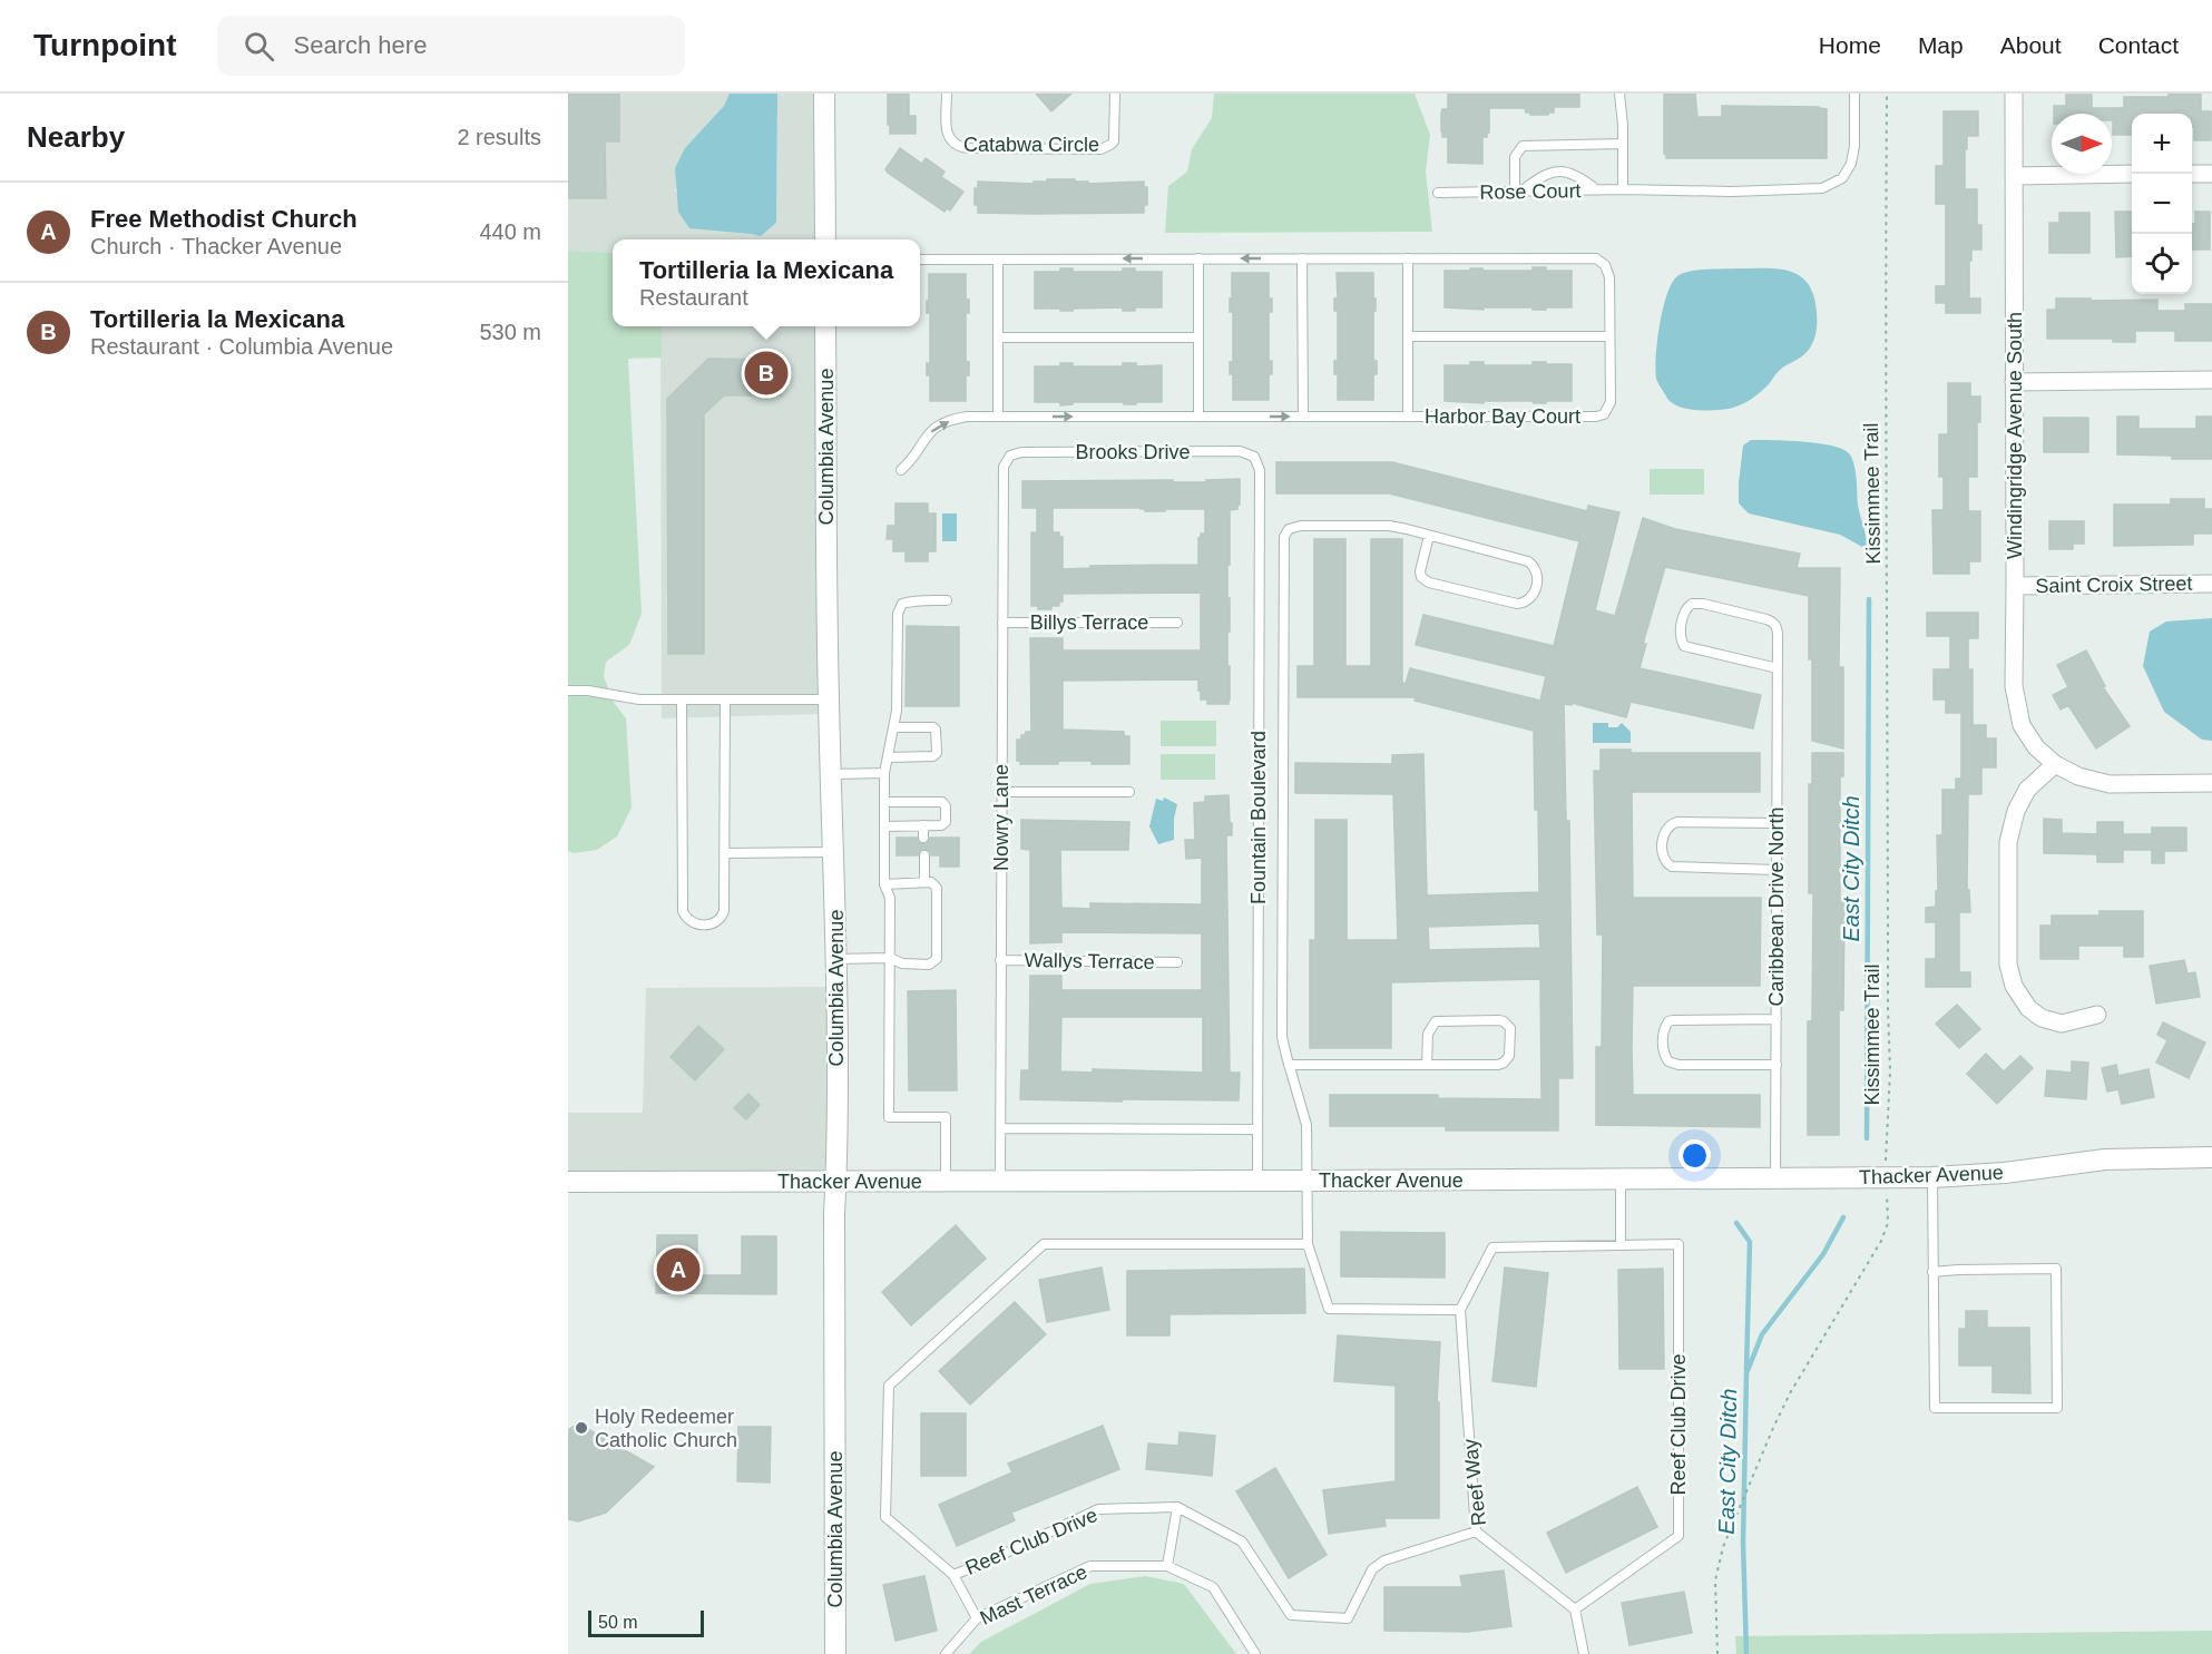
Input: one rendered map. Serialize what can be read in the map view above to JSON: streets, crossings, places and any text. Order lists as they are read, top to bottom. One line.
{"streets":{"street":["Windingridge Avenue South","Columbia Avenue","Saint Croix Street","Thacker Avenue"],"lane":["Catabwa Circle","Rose Court","Harbor Bay Court","Brooks Drive","Billys Terrace","Nowry Lane","Fountain Boulevard","Caribbean Drive North","Wallys Terrace","Reef Club Drive","Reef Way","Mast Terrace"],"path":["Kissimmee Trail"]},"crossings":[["Windingridge Avenue South","Saint Croix Street"],["Columbia Avenue","Thacker Avenue"],["Brooks Drive","Nowry Lane"],["Brooks Drive","Fountain Boulevard"],["Kissimmee Trail","Thacker Avenue"],["Billys Terrace","Nowry Lane"],["Nowry Lane","Wallys Terrace"],["Nowry Lane","Thacker Avenue"],["Fountain Boulevard","Thacker Avenue"],["Caribbean Drive North","Thacker Avenue"],["Reef Club Drive","Reef Way"]],"water":["East City Ditch"],"places":["Holy Redeemer Catholic Church"],"scale_bar":"50 m","north":"right","page":{"header":"Turnpoint","search":"Search here","nav":["Home","Map","About","Contact"],"heading":["Nearby","2 results"],"map_buttons":["+","−"],"list":[{"mark":"A","name":"Free Methodist Church","note":"Church · Thacker Avenue","value":"440 m"},{"mark":"B","name":"Tortilleria la Mexicana","note":"Restaurant · Columbia Avenue","value":"530 m"}],"popup":["Tortilleria la Mexicana","Restaurant"],"pins":["B","A"],"scale":"50 m"}}
